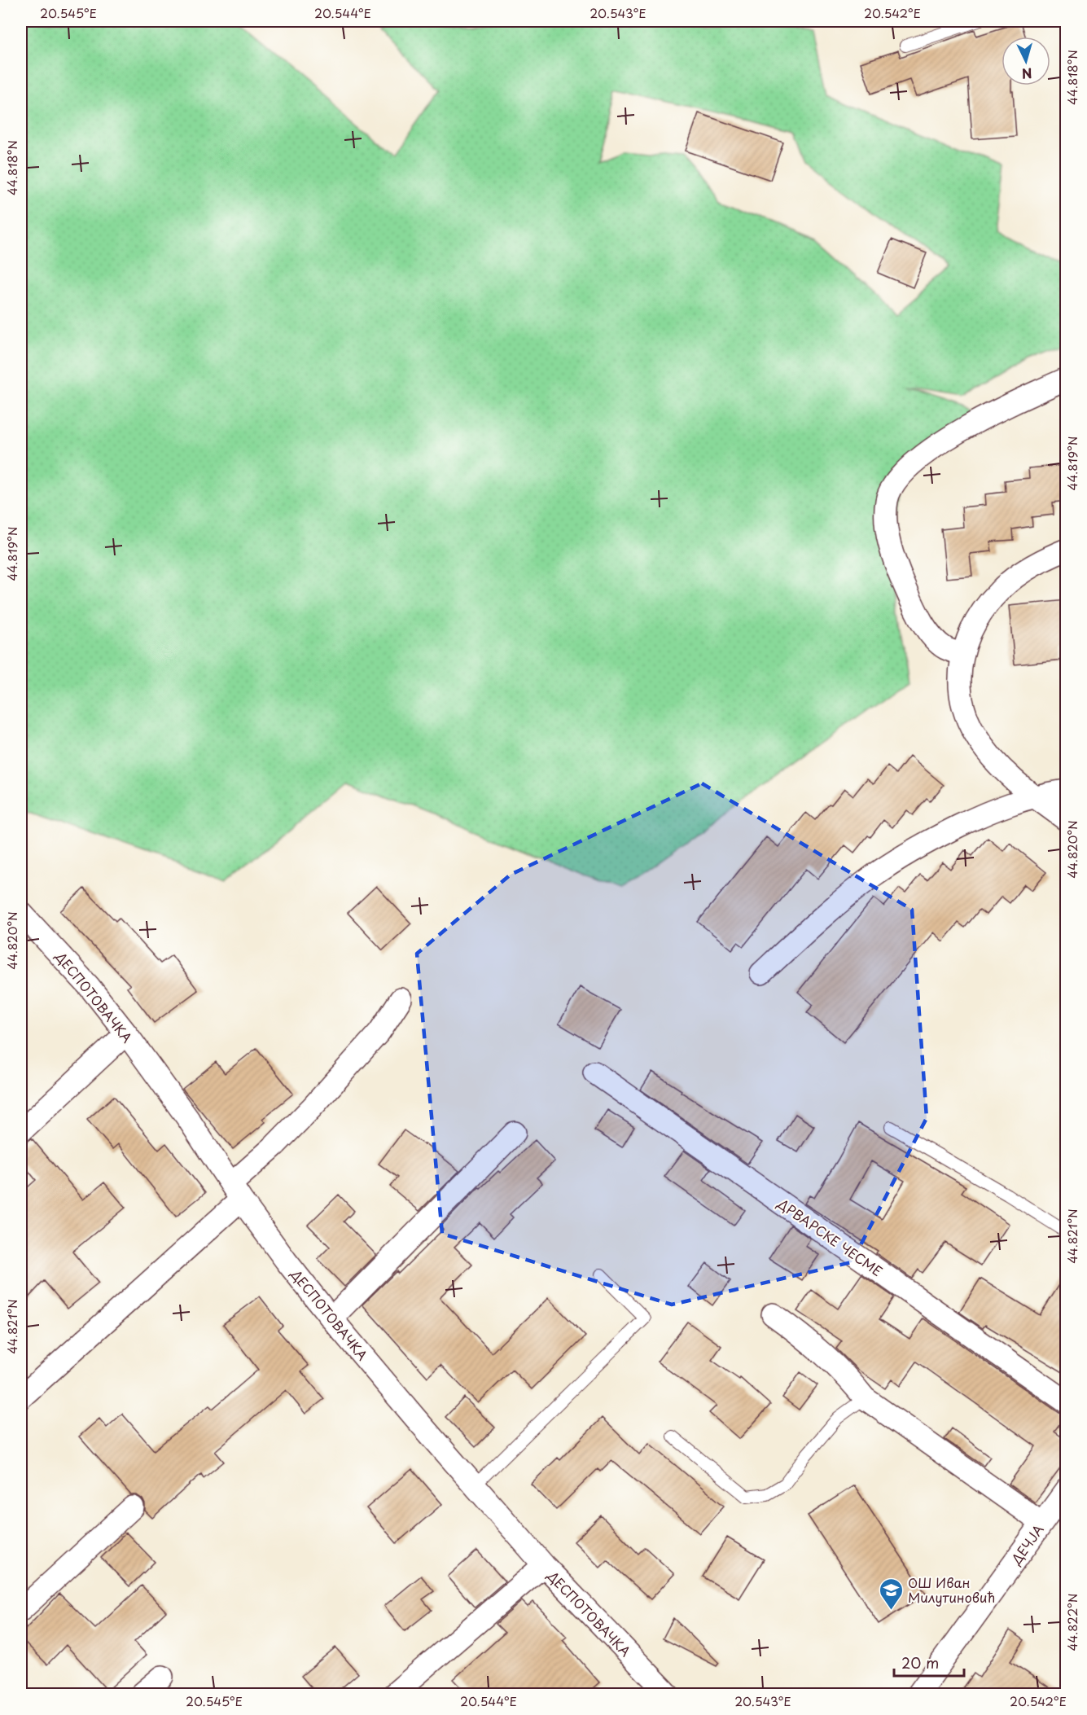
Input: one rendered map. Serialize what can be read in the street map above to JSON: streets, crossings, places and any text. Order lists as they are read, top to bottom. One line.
{"streets":{"street":["ДЕСПОТОВАЧКА","ДРВАРСКЕ ЧЕСМЕ","ДЕЧЈА"]},"places":{"school or university":["ОШ Иван Милутиновић"]},"scale_bar":"20 m","north":"bottom","coordinates":["20.545°E","20.544°E","20.543°E","20.542°E","44.818°N","44.819°N","44.820°N","44.821°N","44.822°N"]}
